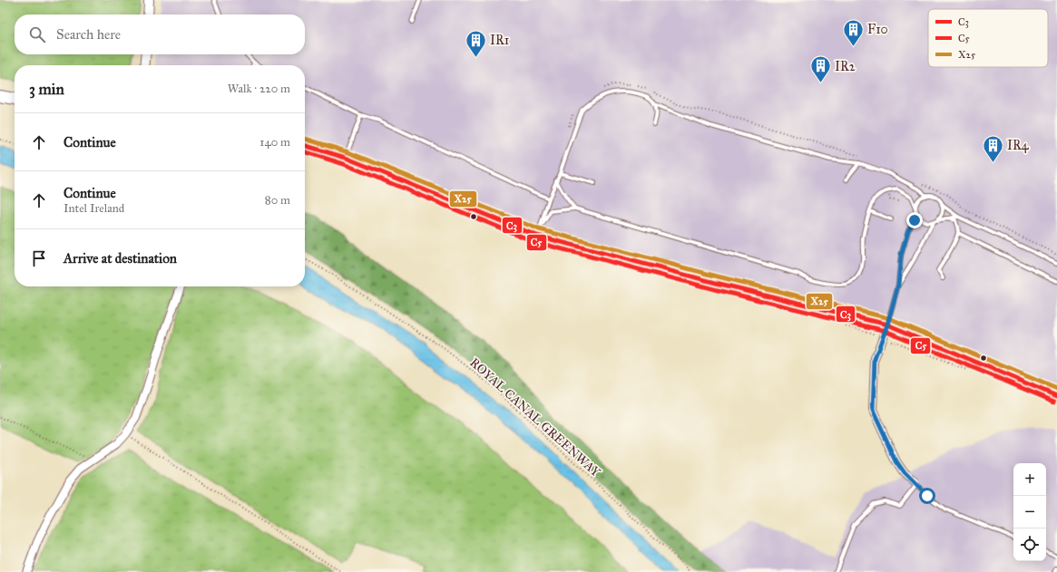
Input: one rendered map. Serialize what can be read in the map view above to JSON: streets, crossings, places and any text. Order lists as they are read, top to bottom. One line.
{"streets":{"path":["ROYAL CANAL GREENWAY"]},"places":{"building":["F10","IR1","IR2","IR4"]},"lines":["transit line X25","transit line C3","transit line C5"],"legend":["C3","C5","X25"],"page":{"search":"Search here","heading":["3 min","Walk · 220 m"],"list":[["Continue","140 m"],["Continue","Intel Ireland","80 m"],"Arrive at destination"],"map_buttons":["+","−"]}}
